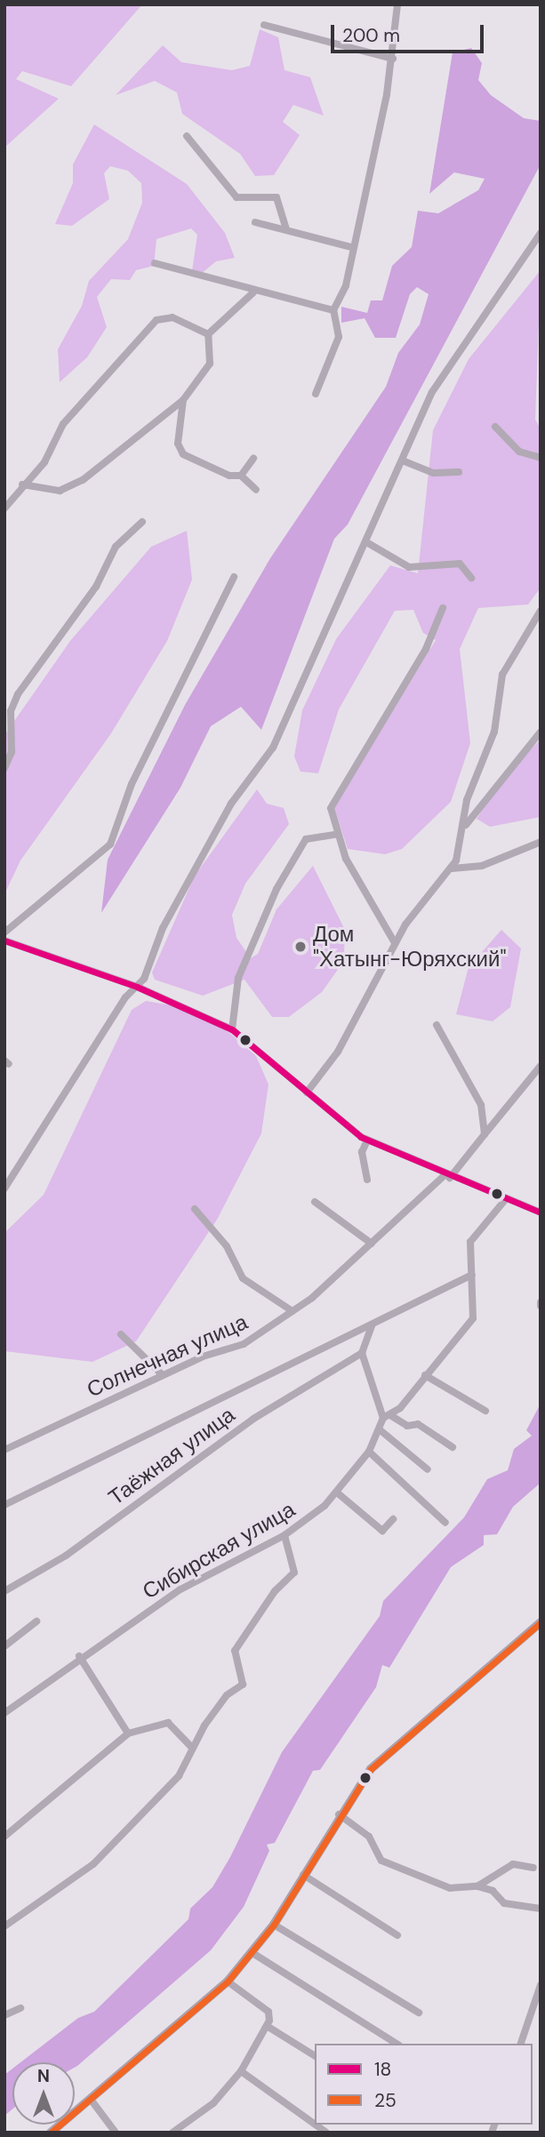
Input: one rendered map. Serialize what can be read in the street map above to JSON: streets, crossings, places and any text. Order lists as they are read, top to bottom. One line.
{"streets":{"street":["Солнечная улица","Таёжная улица","Сибирская улица"]},"places":["Дом \"Хатынг-Юряхский\""],"lines":["transit line 18","transit line 25"],"legend":["18","25"],"scale_bar":"200 m","north":"top"}
